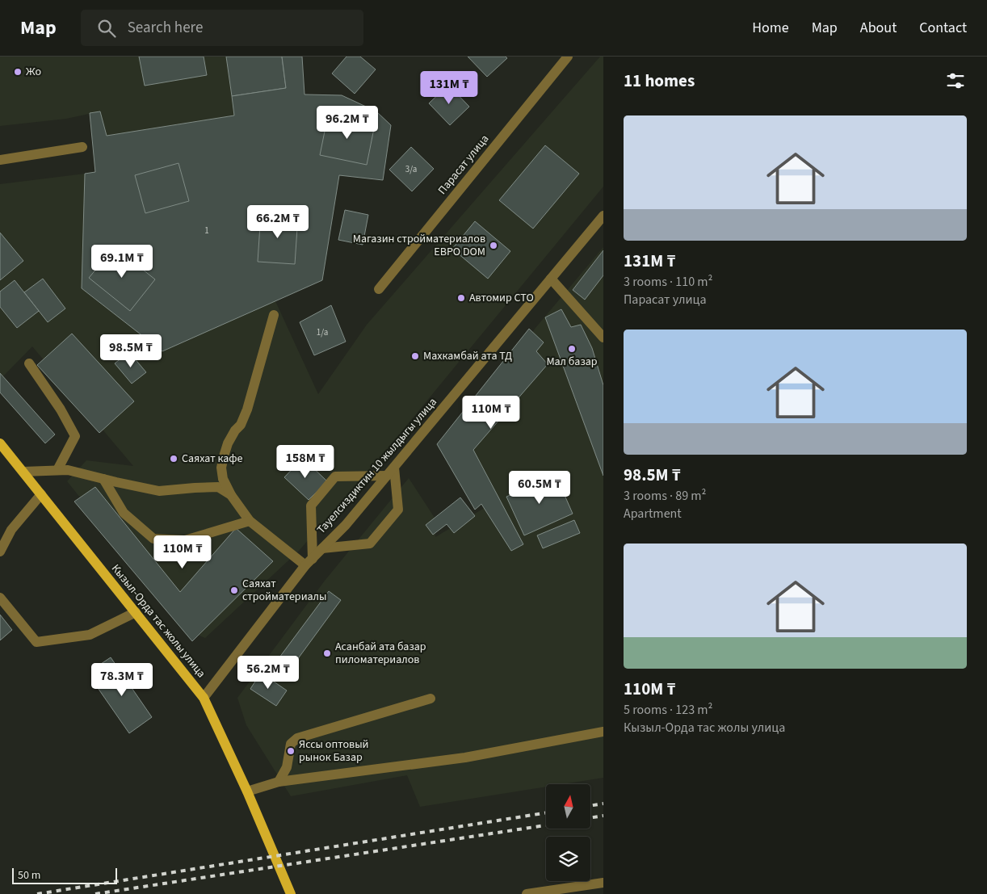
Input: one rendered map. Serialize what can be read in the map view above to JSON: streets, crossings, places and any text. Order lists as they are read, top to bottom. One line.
{"streets":{"main road":["Кызыл-Орда тас жолы улица"],"street":["Парасат улица","Тауелсиздиктин 10 жылдыгы улица"]},"crossings":[["Тауелсиздиктин 10 жылдыгы улица","Кызыл-Орда тас жолы улица"]],"places":["Жо","Магазин стройматериалов ЕВРО DOM","Автомир СТО","Мал базар","Махкамбай ата ТД","Саяхат кафе","Саяхат стройматериалы","Асанбай ата базар пиломатериалов","Яссы оптовый рынок Базар"],"house_numbers":["3/а","1","1/а"],"scale_bar":"50 m","north":"top","page":{"header":"Map","search":"Search here","nav":["Home","Map","About","Contact"],"heading":"11 homes","price":["131M ₸","96.2M ₸","66.2M ₸","69.1M ₸","98.5M ₸","110M ₸","158M ₸","60.5M ₸","110M ₸","56.2M ₸","78.3M ₸"],"list":[{"name":"131M ₸","note":"3 rooms · 110 m² · Парасат улица"},{"name":"98.5M ₸","note":"3 rooms · 89 m² · Apartment"},{"name":"110M ₸","note":"5 rooms · 123 m² · Кызыл-Орда тас жолы улица"}],"scale":"50 m"}}
